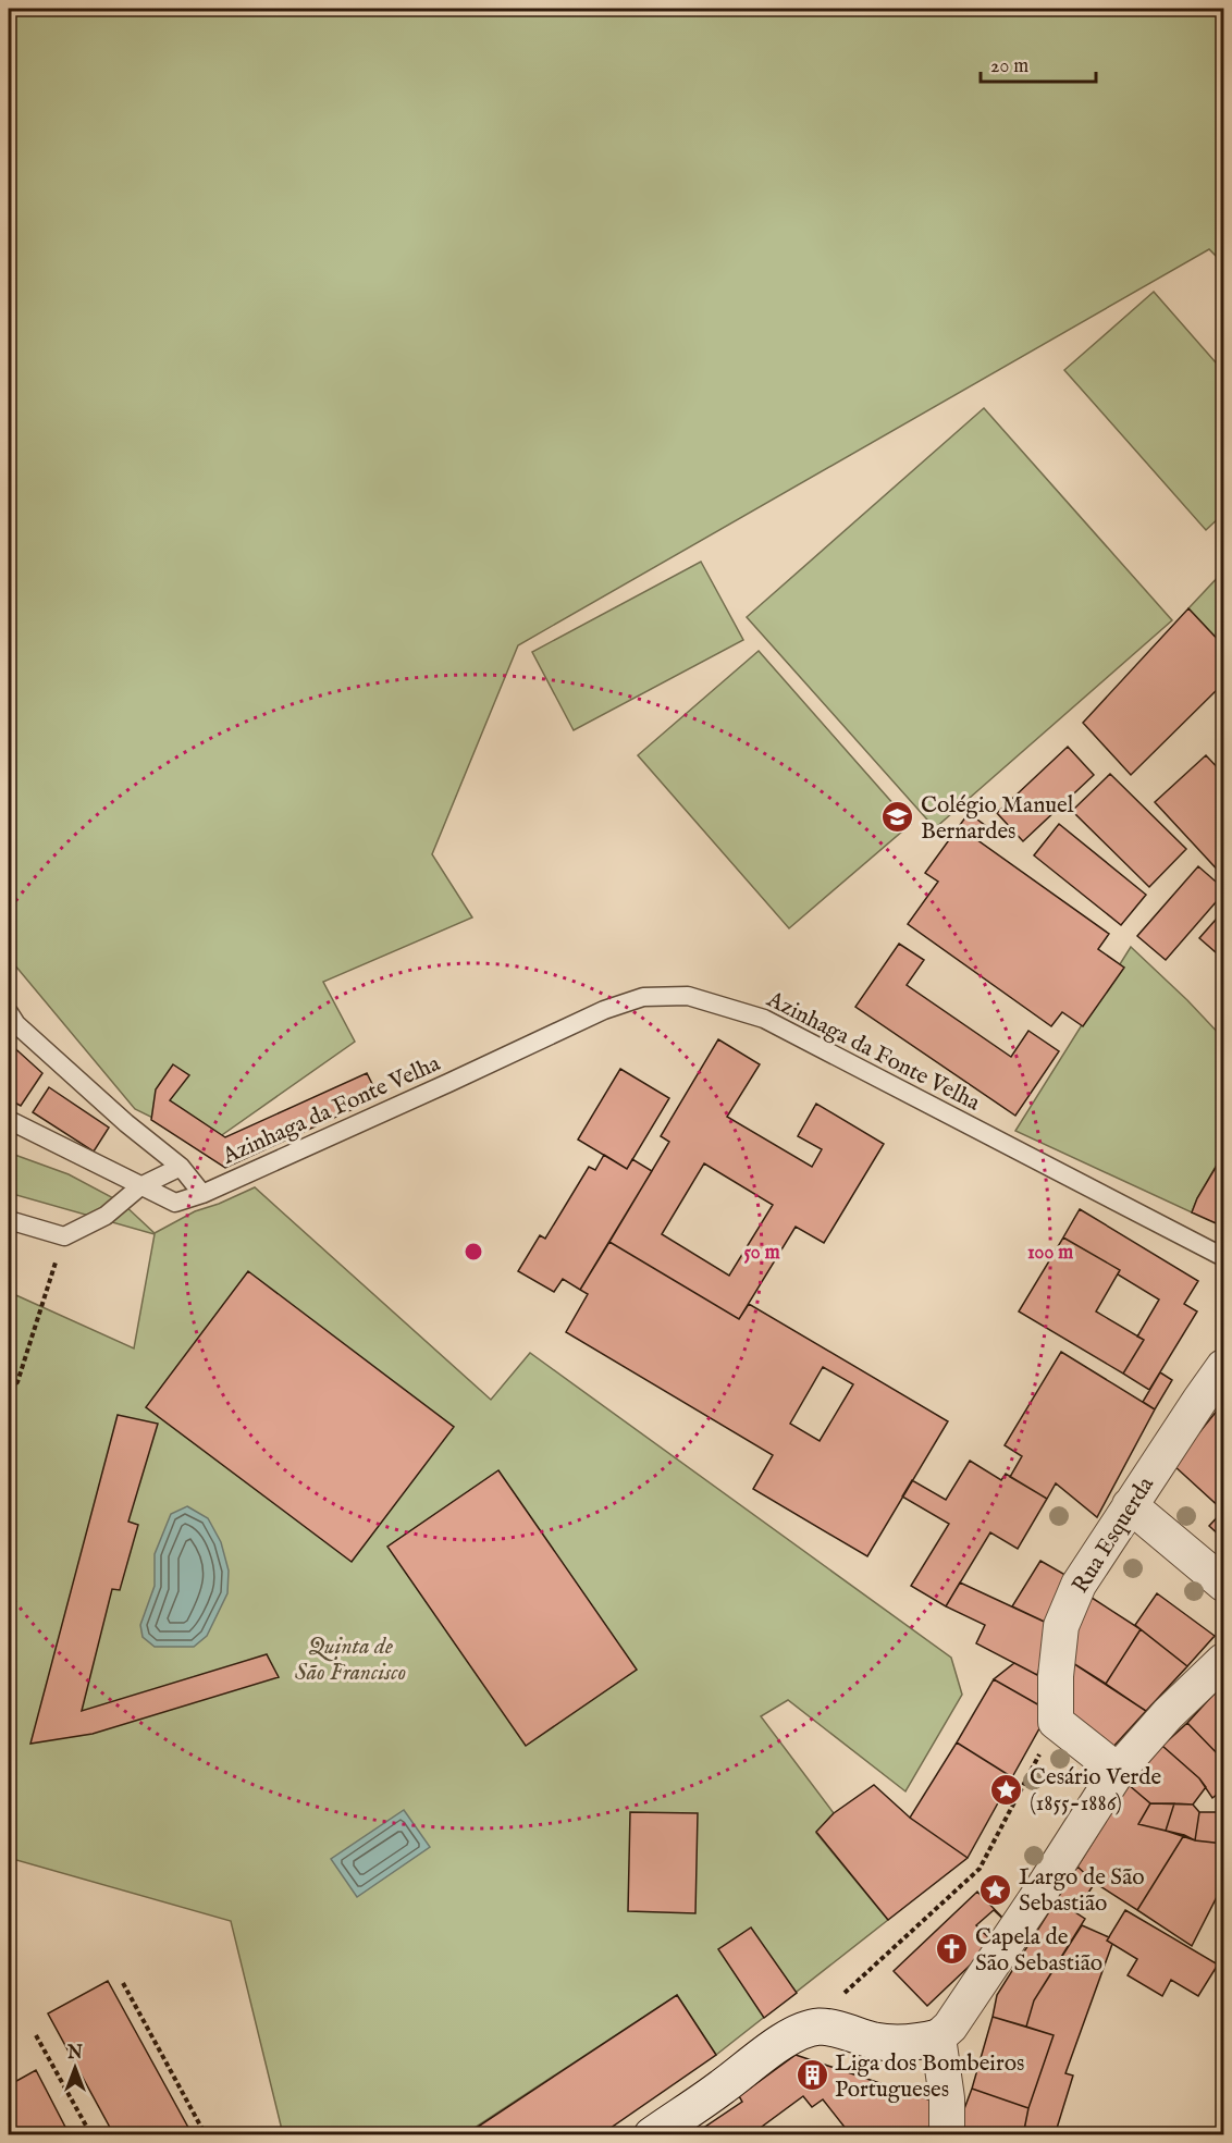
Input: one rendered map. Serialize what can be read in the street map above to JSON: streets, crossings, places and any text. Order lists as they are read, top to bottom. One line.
{"streets":{"street":["Rua Esquerda"],"lane":["Azinhaga da Fonte Velha"]},"parks":["Quinta de São Francisco"],"places":{"school or university":["Colégio Manuel Bernardes"],"place":["Cesário Verde (1855-1886)","Largo de São Sebastião"],"church":["Capela de São Sebastião"],"building":["Liga dos Bombeiros Portugueses"]},"scale_bar":"20 m","north":"top","rings":["50 m","100 m"]}
